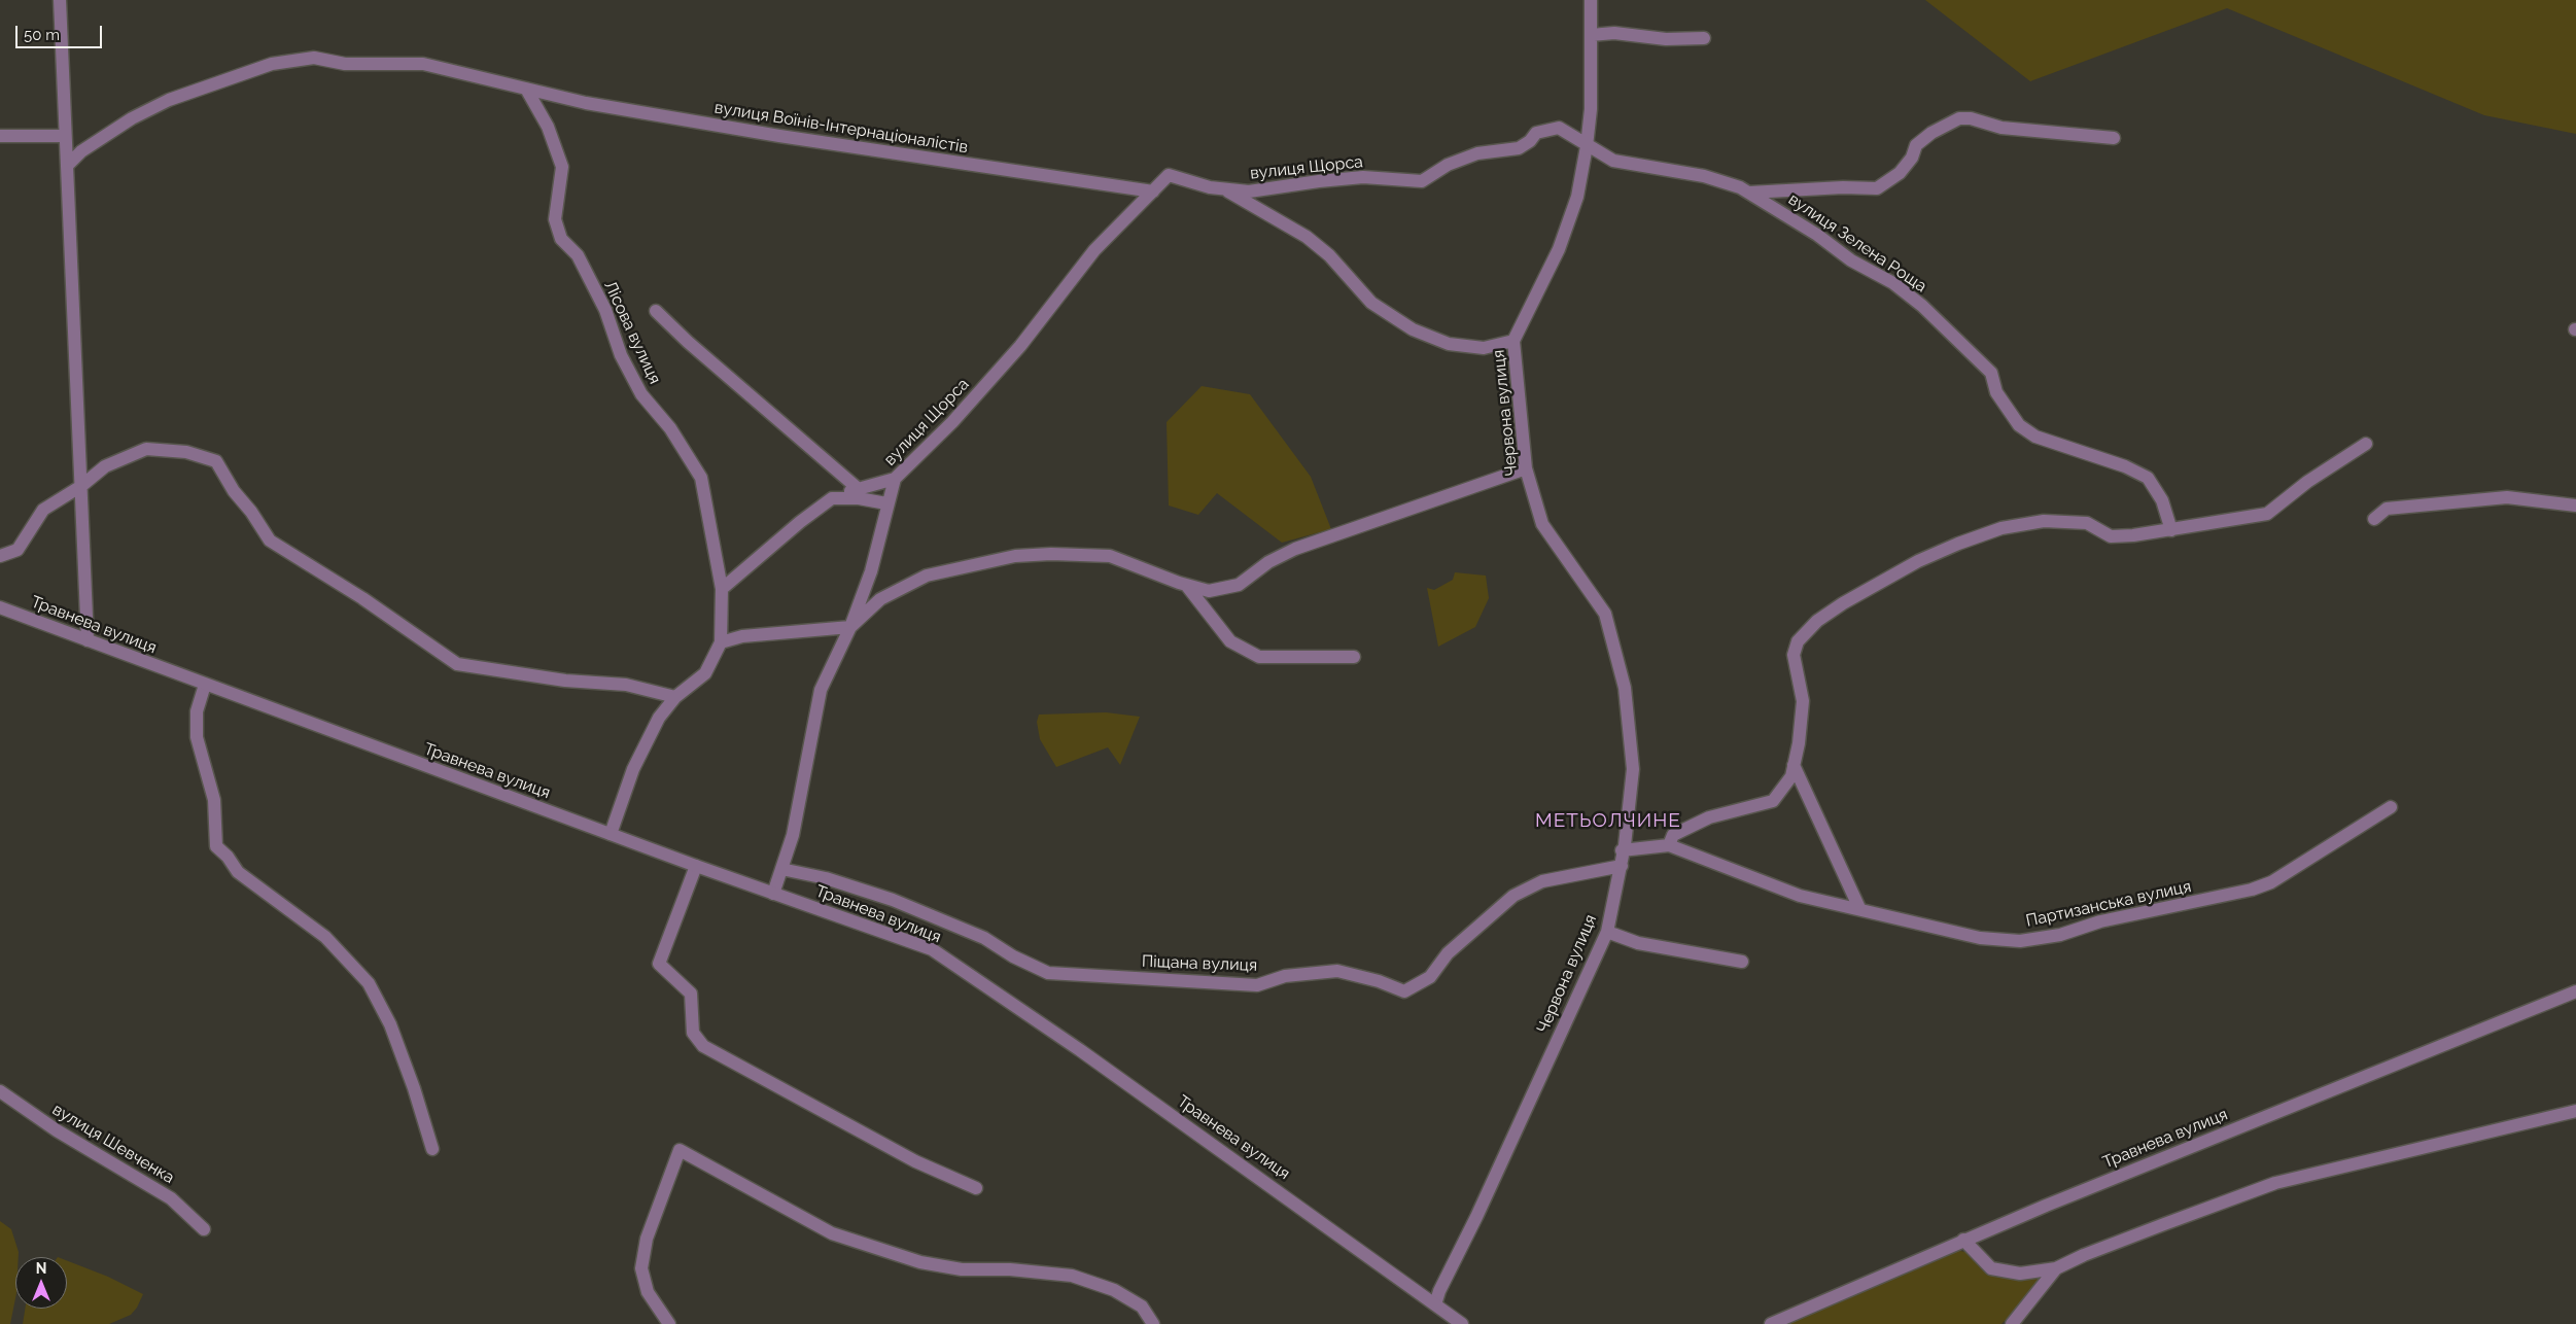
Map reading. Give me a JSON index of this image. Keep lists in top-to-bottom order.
{
  "streets": {
    "street": [
      "вулиця Воїнів-Інтернаціоналістів",
      "вулиця Щорса",
      "вулиця Зелена Роща",
      "Лісова вулиця",
      "Червона вулиця",
      "Травнева вулиця",
      "Партизанська вулиця",
      "Піщана вулиця",
      "вулиця Шевченка"
    ]
  },
  "crossings": [
    ["вулиця Воїнів-Інтернаціоналістів", "вулиця Щорса"],
    ["вулиця Воїнів-Інтернаціоналістів", "Лісова вулиця"],
    ["вулиця Щорса", "вулиця Зелена Роща"],
    ["вулиця Щорса", "Червона вулиця"],
    ["вулиця Щорса", "Травнева вулиця"],
    ["вулиця Щорса", "Піщана вулиця"],
    ["вулиця Зелена Роща", "Червона вулиця"],
    ["Червона вулиця", "Травнева вулиця"],
    ["Червона вулиця", "Піщана вулиця"]
  ],
  "districts": ["МЕТЬОЛЧИНЕ"],
  "scale_bar": "50 m",
  "north": "top"
}
